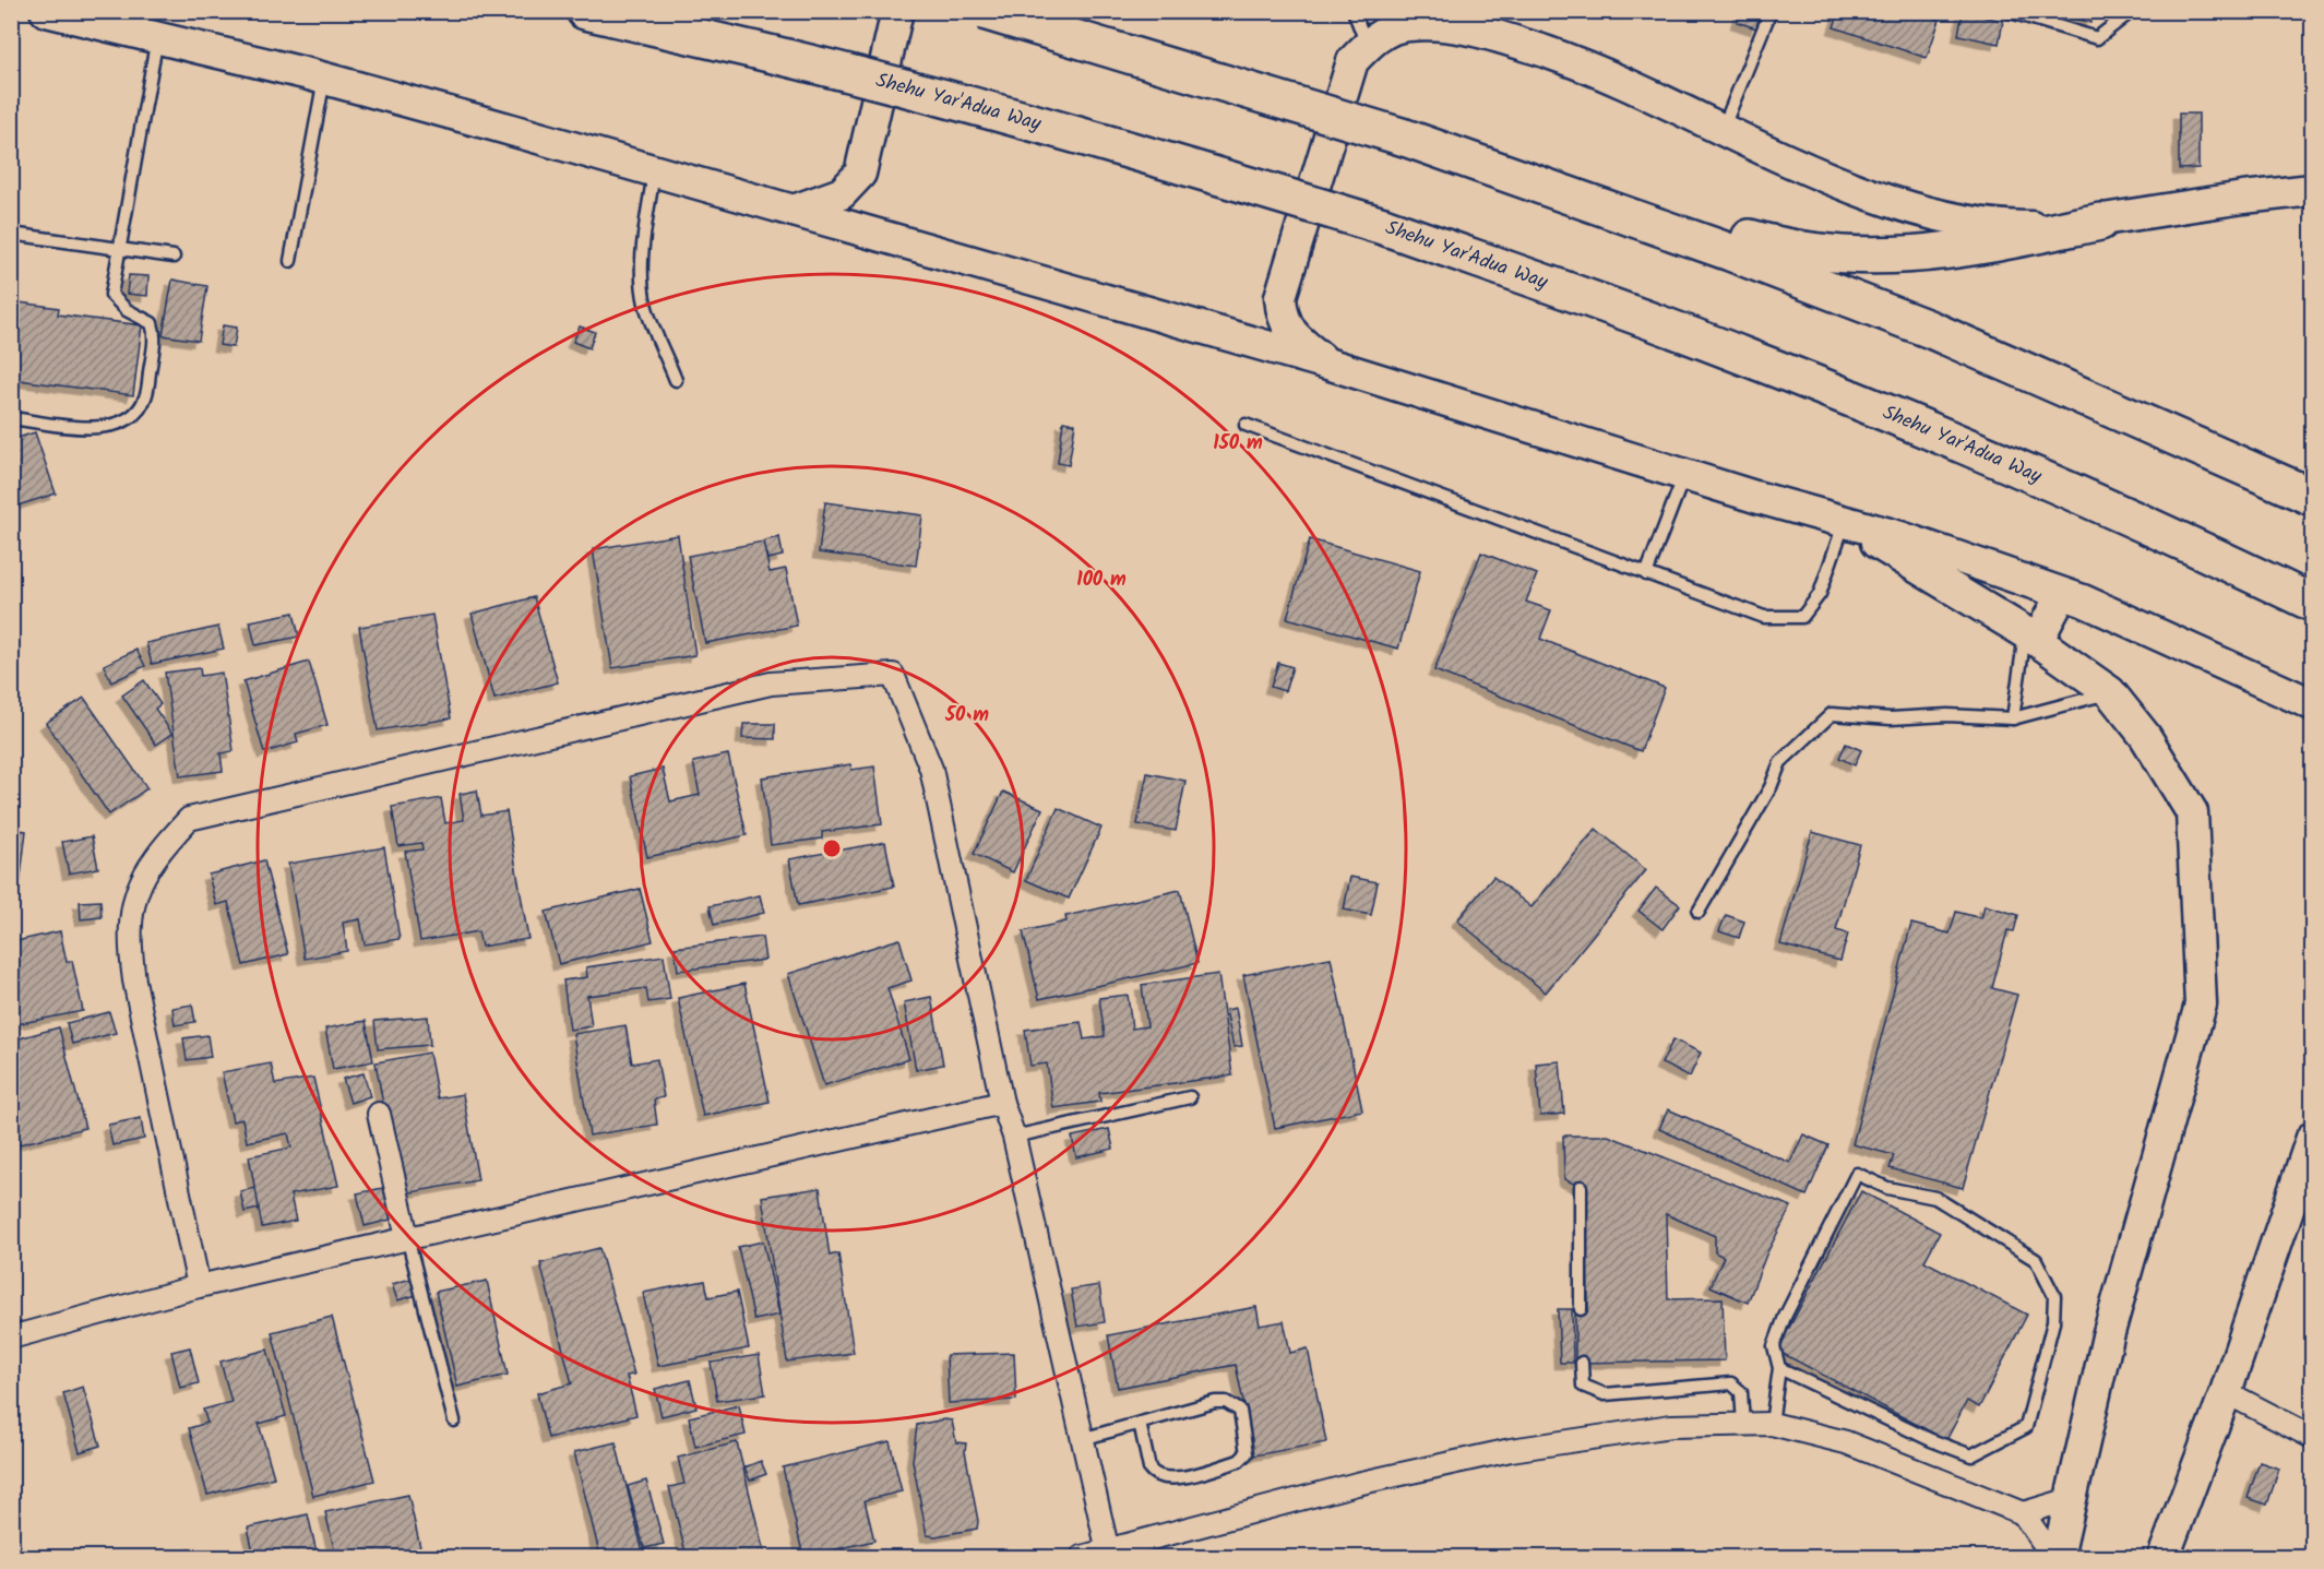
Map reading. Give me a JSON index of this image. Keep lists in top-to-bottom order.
{
  "streets": {
    "highway": ["Shehu Yar'Adua Way"]
  },
  "rings": ["150 m", "100 m", "50 m"]
}
